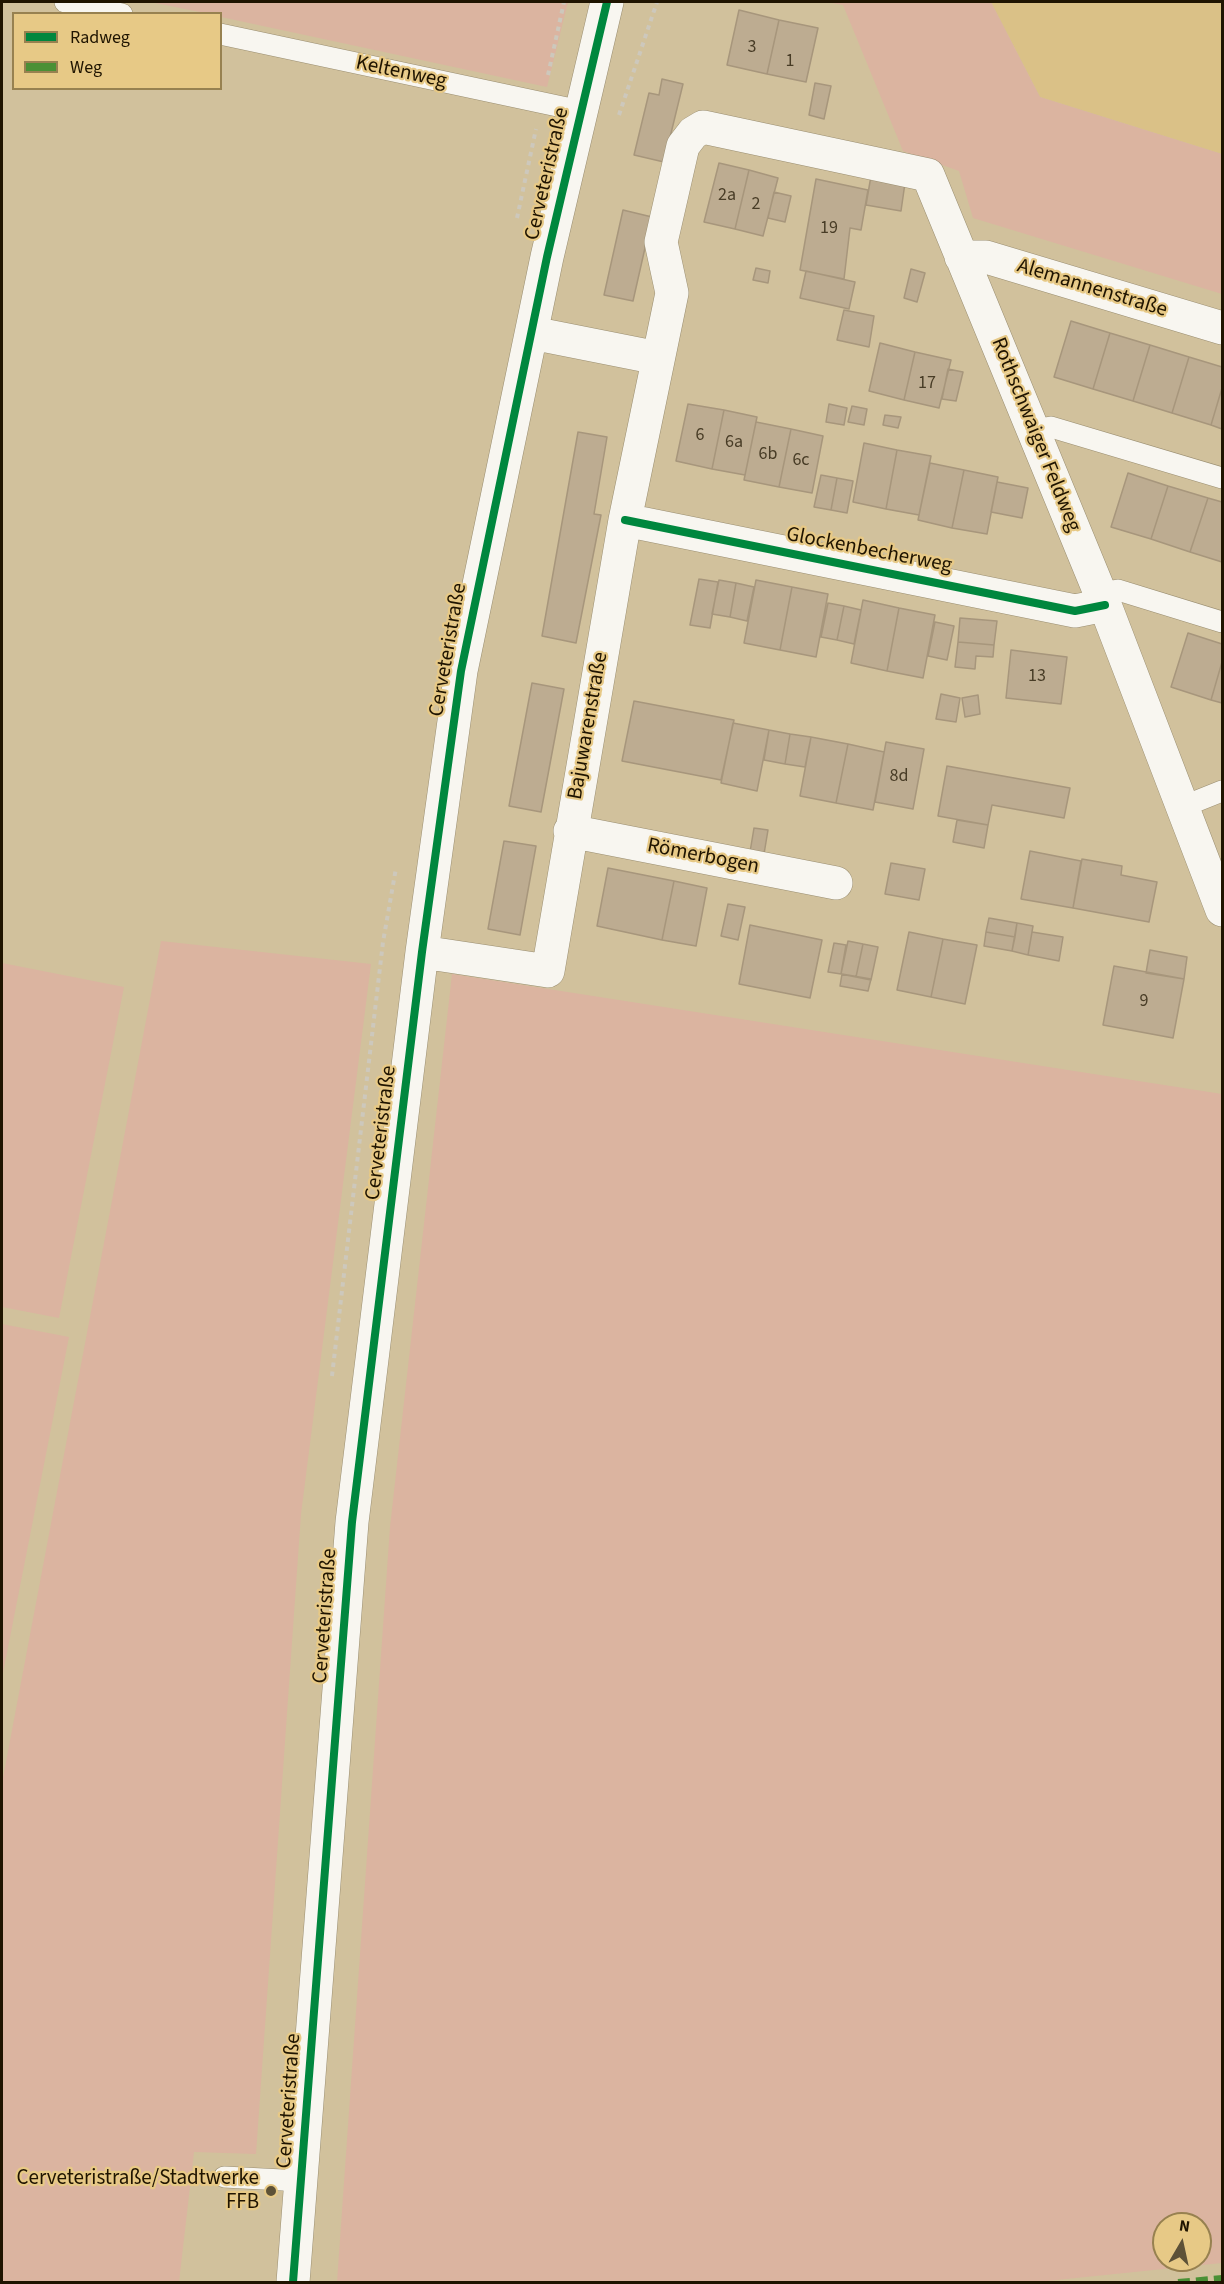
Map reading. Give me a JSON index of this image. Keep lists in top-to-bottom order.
{
  "streets": {
    "street": [
      "Cerveteristraße",
      "Alemannenstraße",
      "Rothschwaiger Feldweg",
      "Glockenbecherweg",
      "Bajuwarenstraße",
      "Römerbogen"
    ],
    "lane": ["Keltenweg"]
  },
  "crossings": [
    ["Keltenweg", "Cerveteristraße"],
    ["Cerveteristraße", "Bajuwarenstraße"],
    ["Alemannenstraße", "Rothschwaiger Feldweg"],
    ["Rothschwaiger Feldweg", "Glockenbecherweg"],
    ["Rothschwaiger Feldweg", "Bajuwarenstraße"],
    ["Glockenbecherweg", "Bajuwarenstraße"],
    ["Bajuwarenstraße", "Römerbogen"]
  ],
  "places": ["Cerveteristraße/Stadtwerke FFB"],
  "house_numbers": [
    "3",
    "1",
    "2a",
    "2",
    "19",
    "17",
    "6",
    "6a",
    "6b",
    "6c",
    "13",
    "8d",
    "9"
  ],
  "legend": ["Radweg", "Weg"],
  "north": "top"
}
